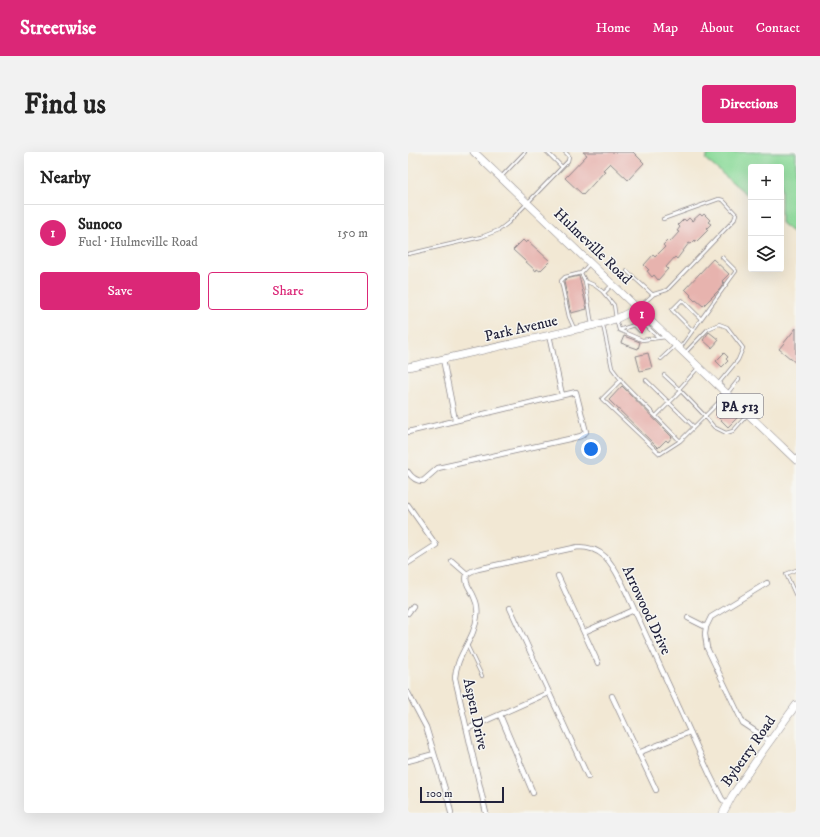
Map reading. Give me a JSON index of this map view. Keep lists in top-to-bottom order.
{
  "streets": {
    "main road": [
      "Hulmeville Road",
      "Park Avenue",
      "PA 513",
      "Byberry Road"
    ],
    "street": ["Arrowood Drive", "Aspen Drive"]
  },
  "crossings": [
    ["Hulmeville Road", "Park Avenue"],
    ["Arrowood Drive", "Aspen Drive"],
    ["Arrowood Drive", "Byberry Road"]
  ],
  "scale_bar": "100 m",
  "page": {
    "header": "Streetwise",
    "nav": [
      "Home",
      "Map",
      "About",
      "Contact"
    ],
    "buttons": [
      "Directions",
      ["Save", "Share"]
    ],
    "title": "Find us",
    "heading": "Nearby",
    "map_buttons": ["+", "−"],
    "list": [
      {
        "mark": "1",
        "name": "Sunoco",
        "note": "Fuel · Hulmeville Road",
        "value": "150 m"
      }
    ],
    "pins": "1",
    "scale": "100 m"
  }
}
